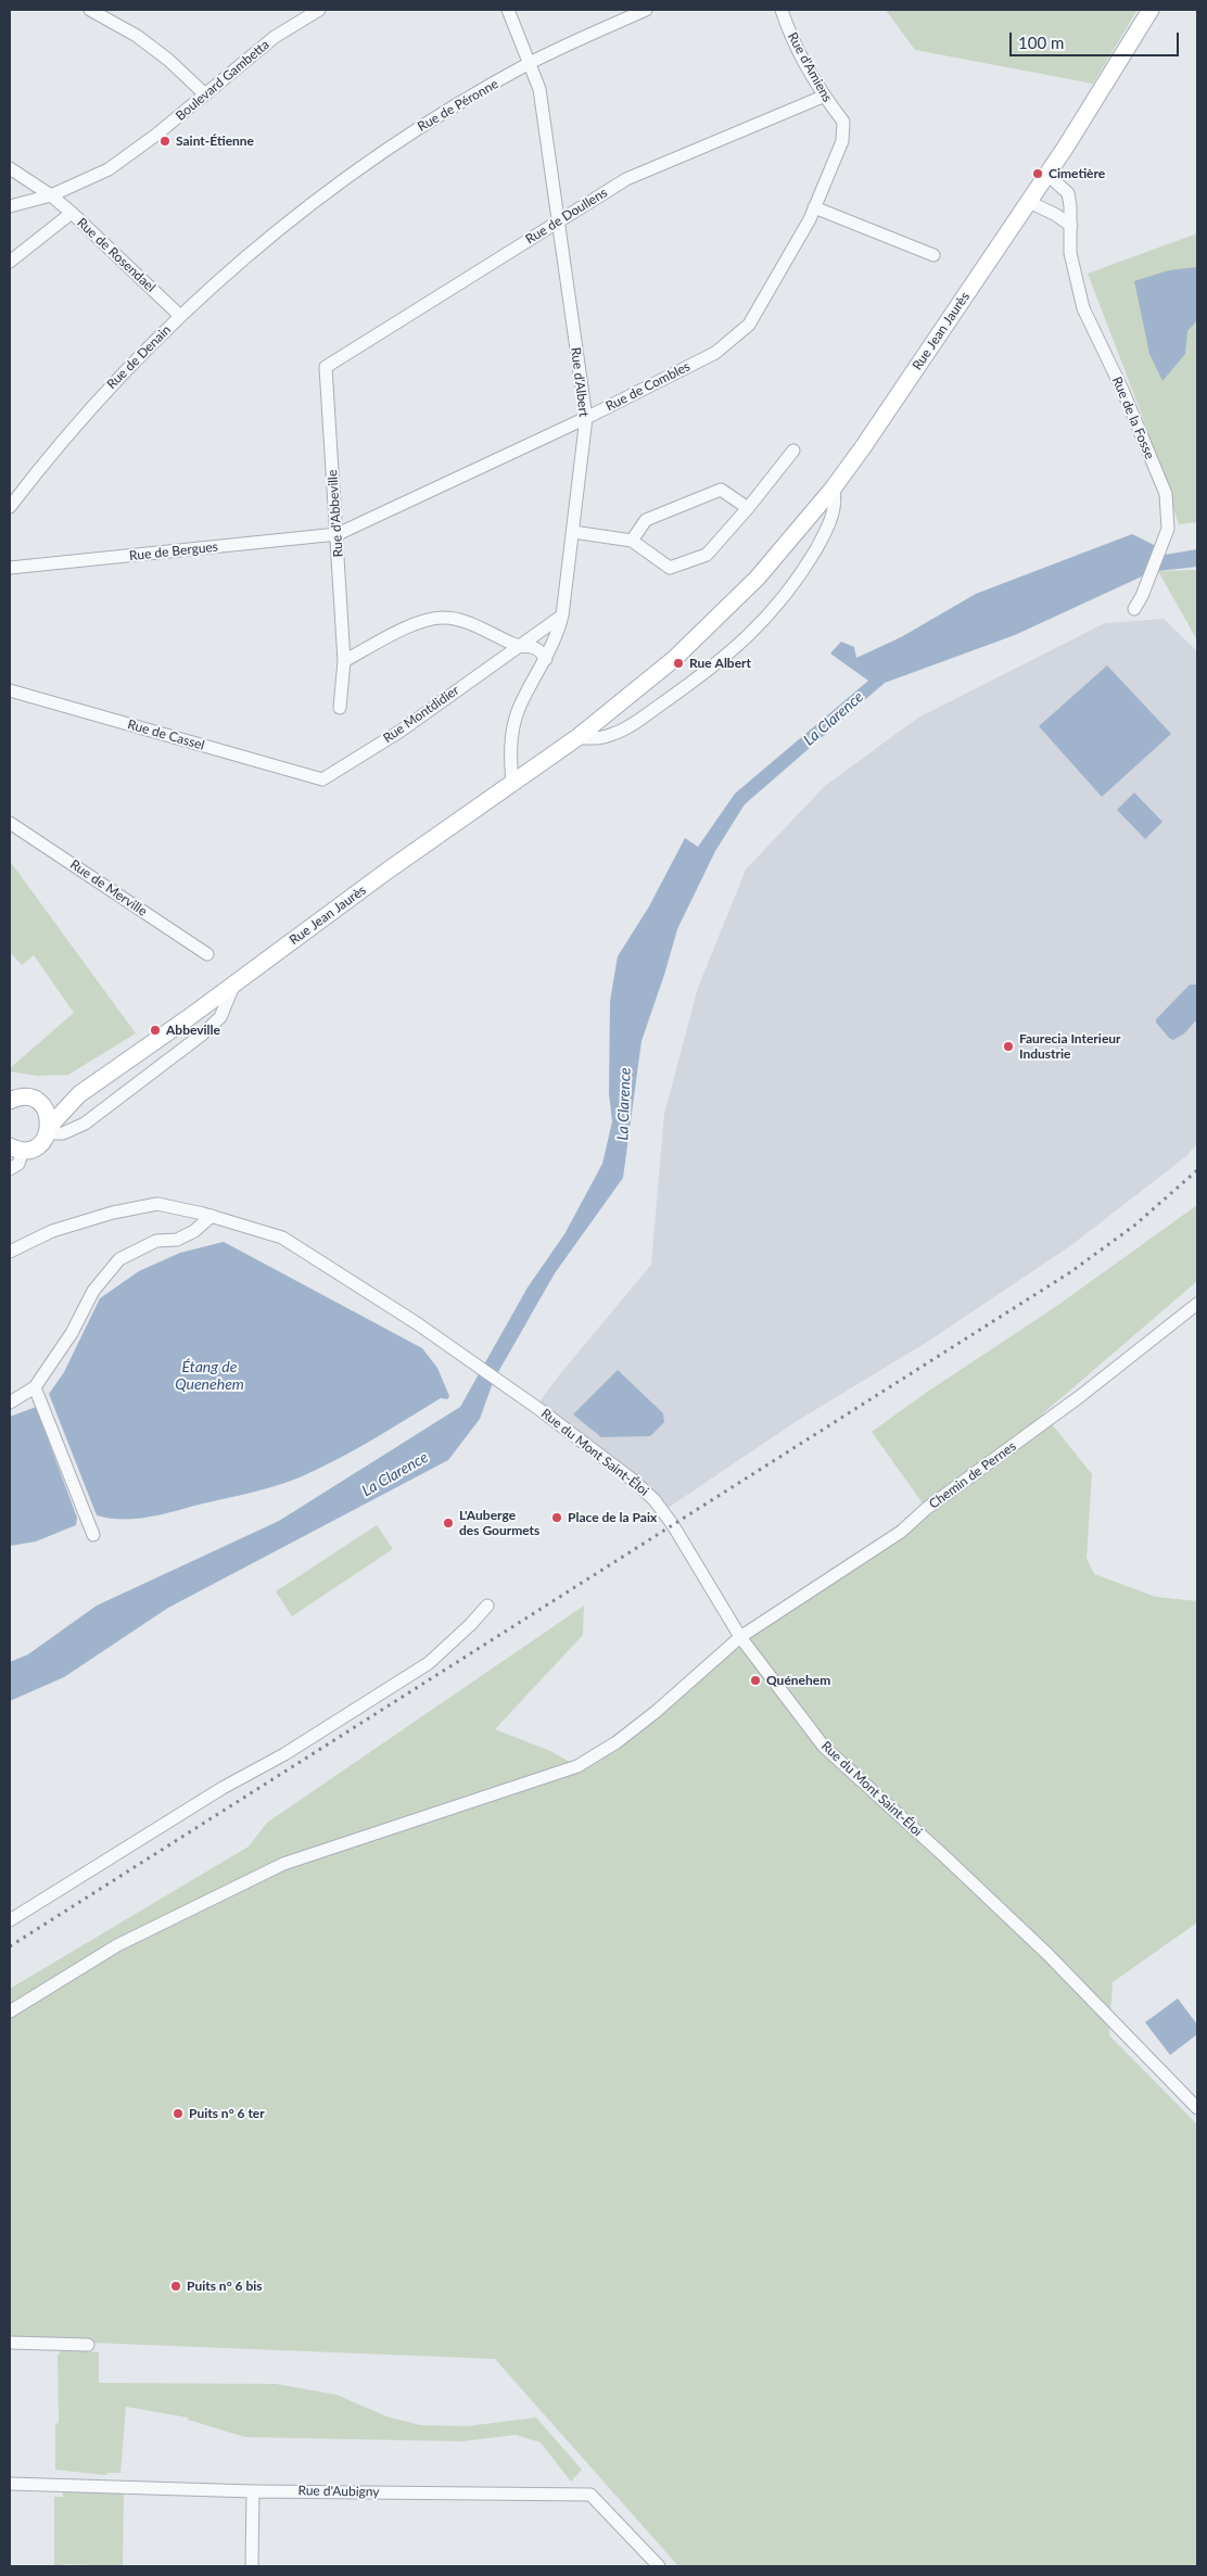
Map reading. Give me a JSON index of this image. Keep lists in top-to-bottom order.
{
  "streets": {
    "main road": ["Rue Jean Jaurès"],
    "street": [
      "Rue d'Amiens",
      "Boulevard Gambetta",
      "Rue de Péronne",
      "Rue de Doullens",
      "Rue de Rosendael",
      "Rue de Denain",
      "Rue d'Albert",
      "Rue de Combles",
      "Rue de la Fosse",
      "Rue d'Abbeville",
      "Rue de Bergues",
      "Rue Montdidier",
      "Rue de Cassel",
      "Rue de Merville",
      "Rue du Mont Saint-Éloi",
      "Chemin de Pernes",
      "Rue d'Aubigny"
    ]
  },
  "crossings": [
    ["Rue d'Amiens", "Rue de Doullens"],
    ["Rue d'Amiens", "Rue de Combles"],
    ["Boulevard Gambetta", "Rue de Rosendael"],
    ["Rue de Péronne", "Rue de Denain"],
    ["Rue de Péronne", "Rue d'Albert"],
    ["Rue de Doullens", "Rue d'Albert"],
    ["Rue de Doullens", "Rue d'Abbeville"],
    ["Rue de Rosendael", "Rue de Denain"],
    ["Rue Jean Jaurès", "Rue d'Albert"],
    ["Rue Jean Jaurès", "Rue de la Fosse"],
    ["Rue d'Albert", "Rue de Combles"],
    ["Rue d'Albert", "Rue Montdidier"],
    ["Rue de Combles", "Rue d'Abbeville"],
    ["Rue de Combles", "Rue de Bergues"],
    ["Rue d'Abbeville", "Rue de Bergues"],
    ["Rue Montdidier", "Rue de Cassel"],
    ["Rue du Mont Saint-Éloi", "Chemin de Pernes"]
  ],
  "water": ["La Clarence", "Étang de Quenehem"],
  "places": [
    "Saint-Étienne",
    "Cimetière",
    "Rue Albert",
    "Abbeville",
    "Faurecia Interieur Industrie",
    "Place de la Paix",
    "L'Auberge des Gourmets",
    "Quénehem",
    "Puits n° 6 ter",
    "Puits n° 6 bis"
  ],
  "scale_bar": "100 m"
}
